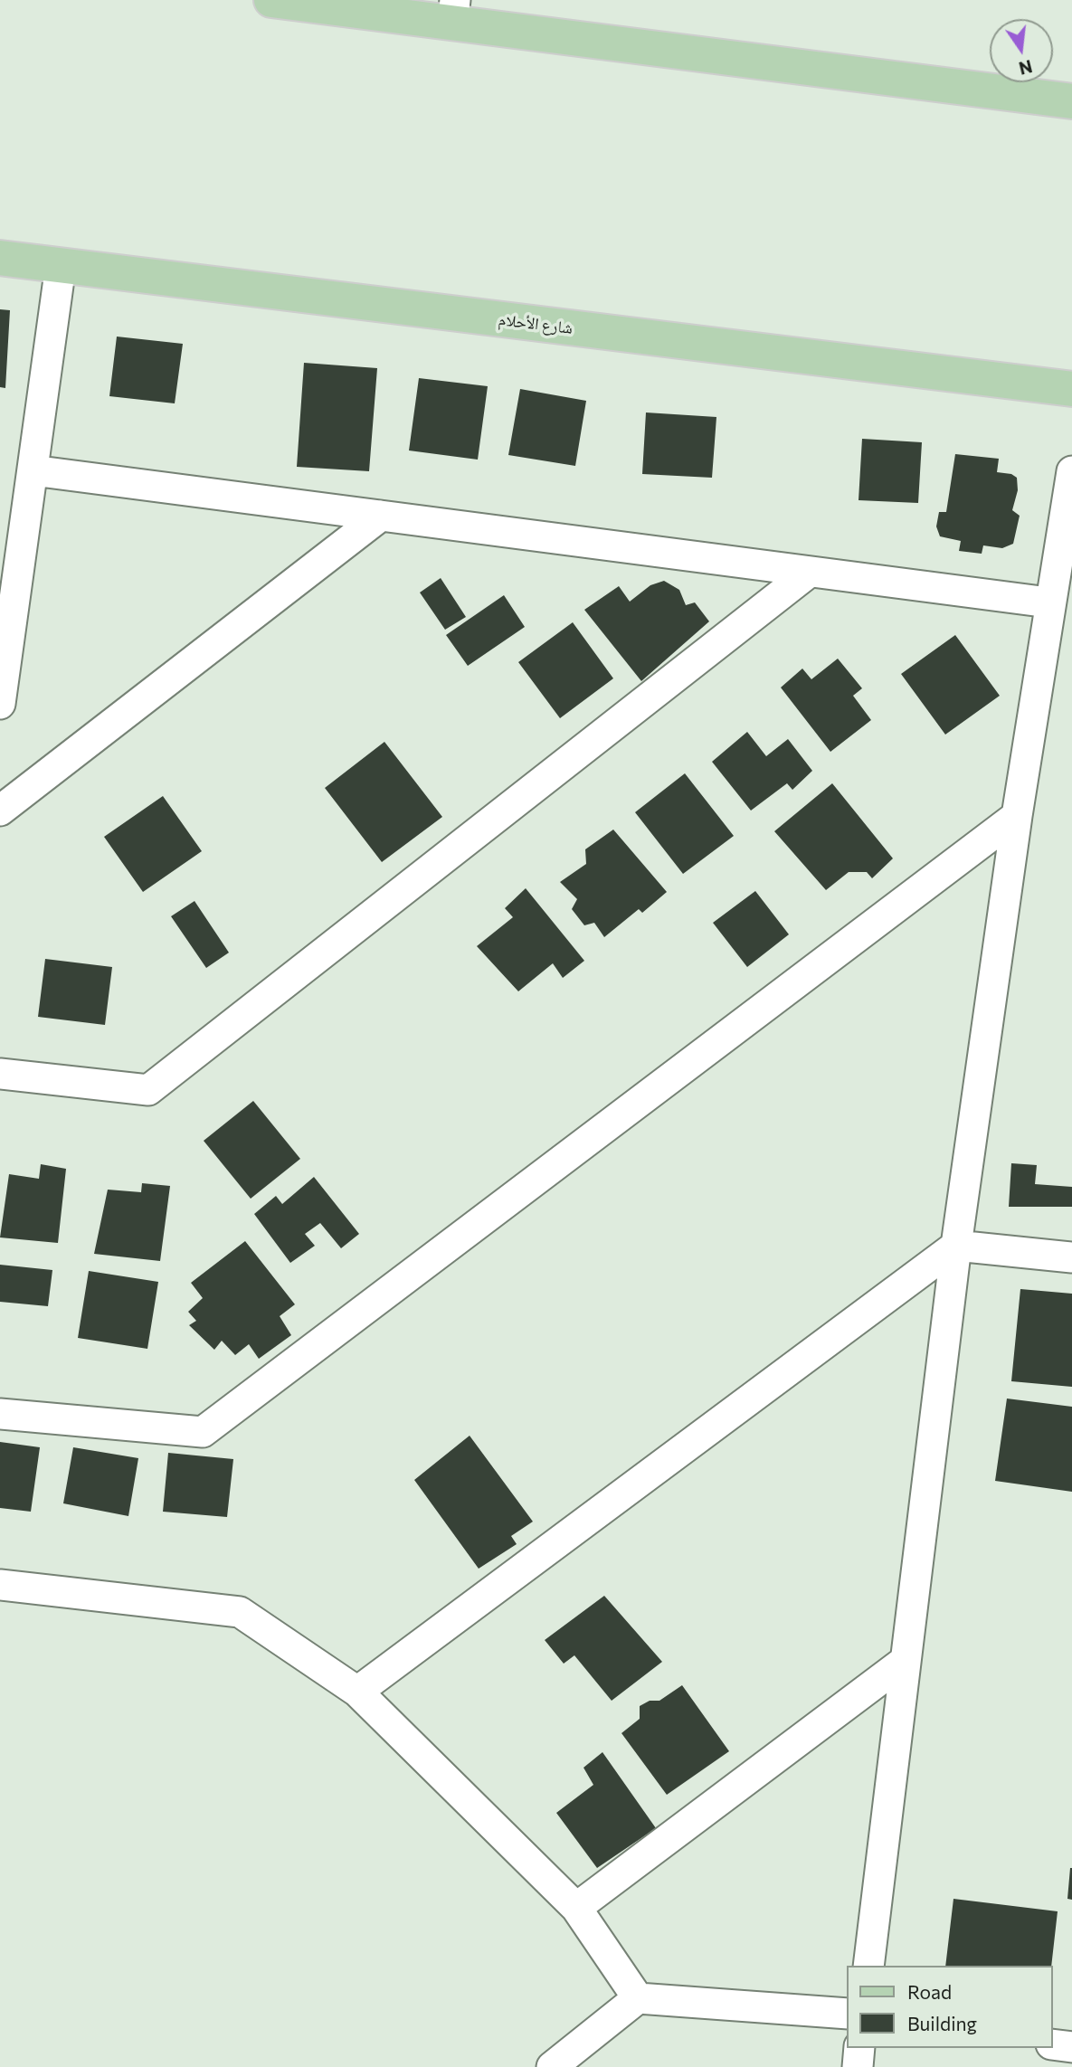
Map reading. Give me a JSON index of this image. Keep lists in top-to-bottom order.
{
  "streets": {
    "main road": ["شارع الأحلام"]
  },
  "legend": ["Road", "Building"],
  "north": "bottom"
}
